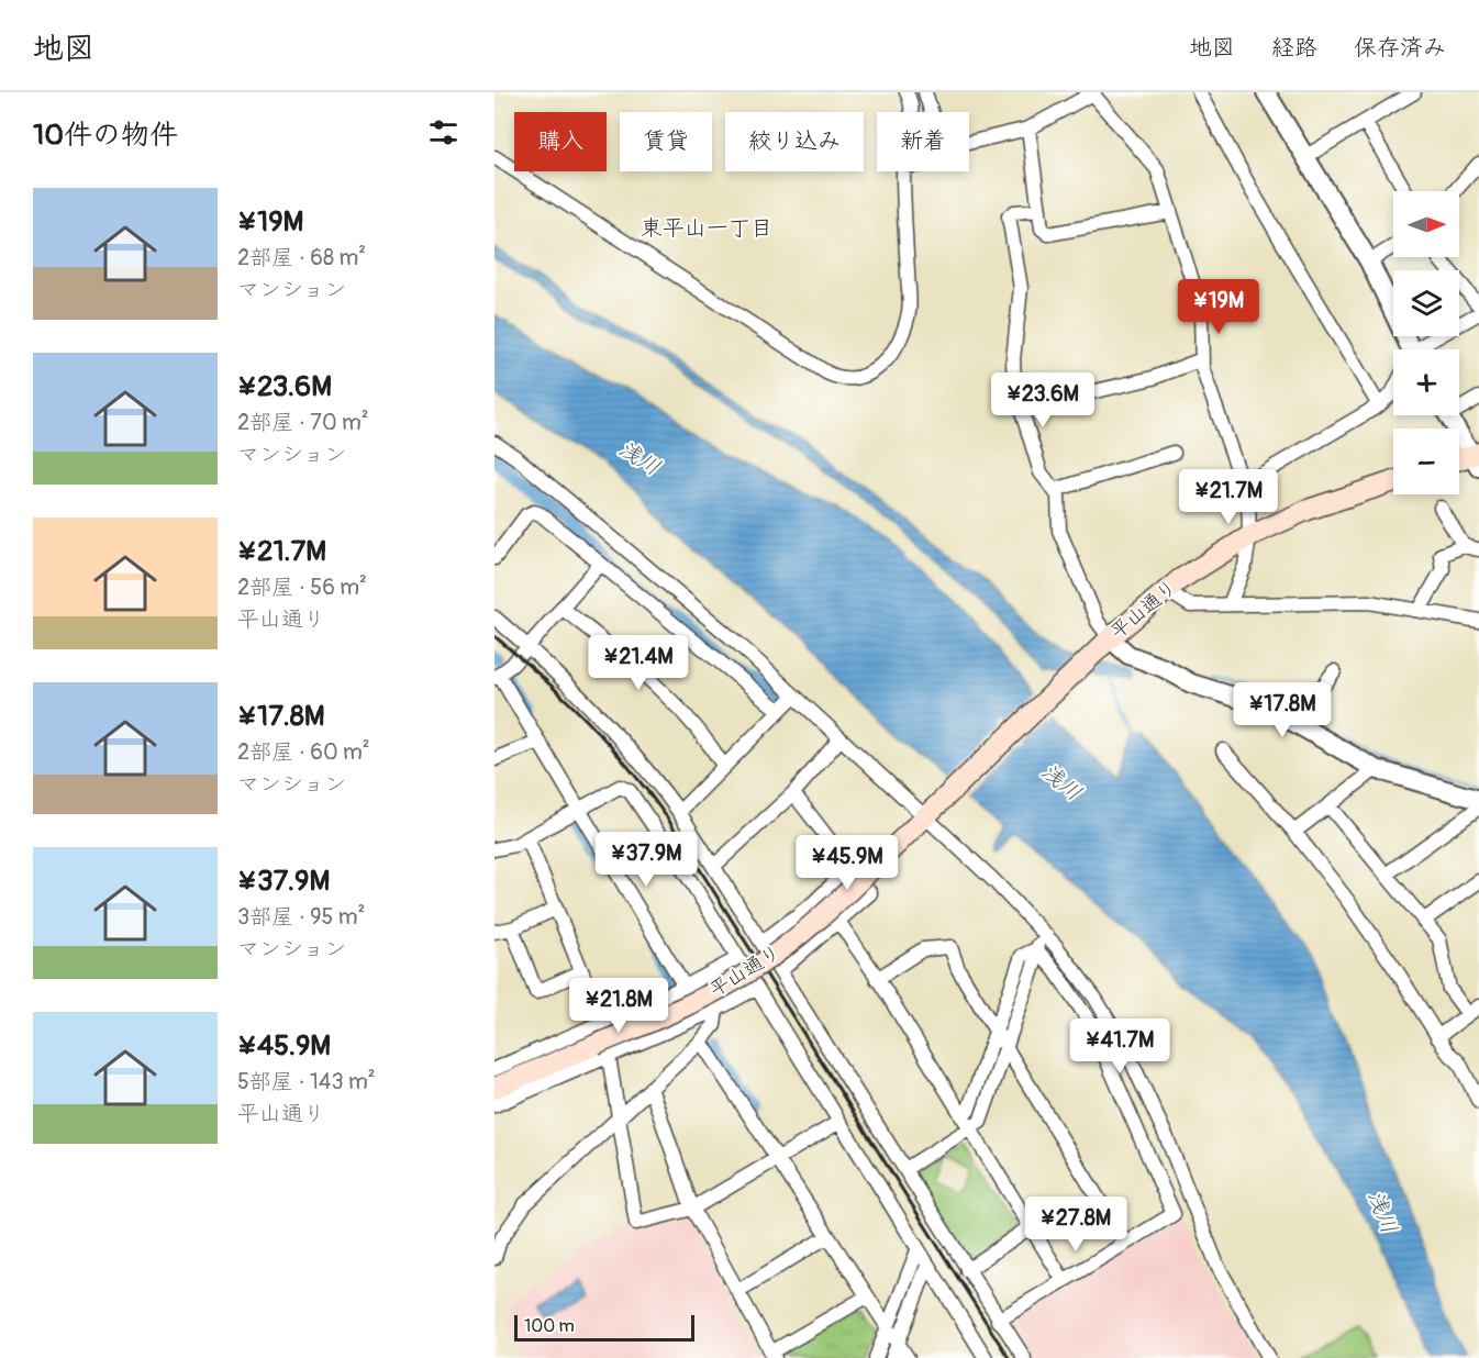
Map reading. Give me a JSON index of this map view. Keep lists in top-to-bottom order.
{
  "streets": {
    "main road": ["平山通り"]
  },
  "districts": ["東平山一丁目"],
  "water": ["浅川"],
  "scale_bar": "100 m",
  "north": "right",
  "page": {
    "header": "地図",
    "nav": ["地図", "経路", "保存済み"],
    "heading": "10件の物件",
    "chip": [
      "購入",
      "賃貸",
      "絞り込み",
      "新着"
    ],
    "list": [
      {
        "name": "¥19M",
        "note": "2部屋 · 68 m² · マンション"
      },
      {
        "name": "¥23.6M",
        "note": "2部屋 · 70 m² · マンション"
      },
      {
        "name": "¥21.7M",
        "note": "2部屋 · 56 m² · 平山通り"
      },
      {
        "name": "¥17.8M",
        "note": "2部屋 · 60 m² · マンション"
      },
      {
        "name": "¥37.9M",
        "note": "3部屋 · 95 m² · マンション"
      },
      {
        "name": "¥45.9M",
        "note": "5部屋 · 143 m² · 平山通り"
      }
    ],
    "map_buttons": ["+", "−"],
    "price": [
      "¥19M",
      "¥23.6M",
      "¥21.7M",
      "¥21.4M",
      "¥17.8M",
      "¥37.9M",
      "¥45.9M",
      "¥21.8M",
      "¥41.7M",
      "¥27.8M"
    ],
    "scale": "100 m"
  }
}
